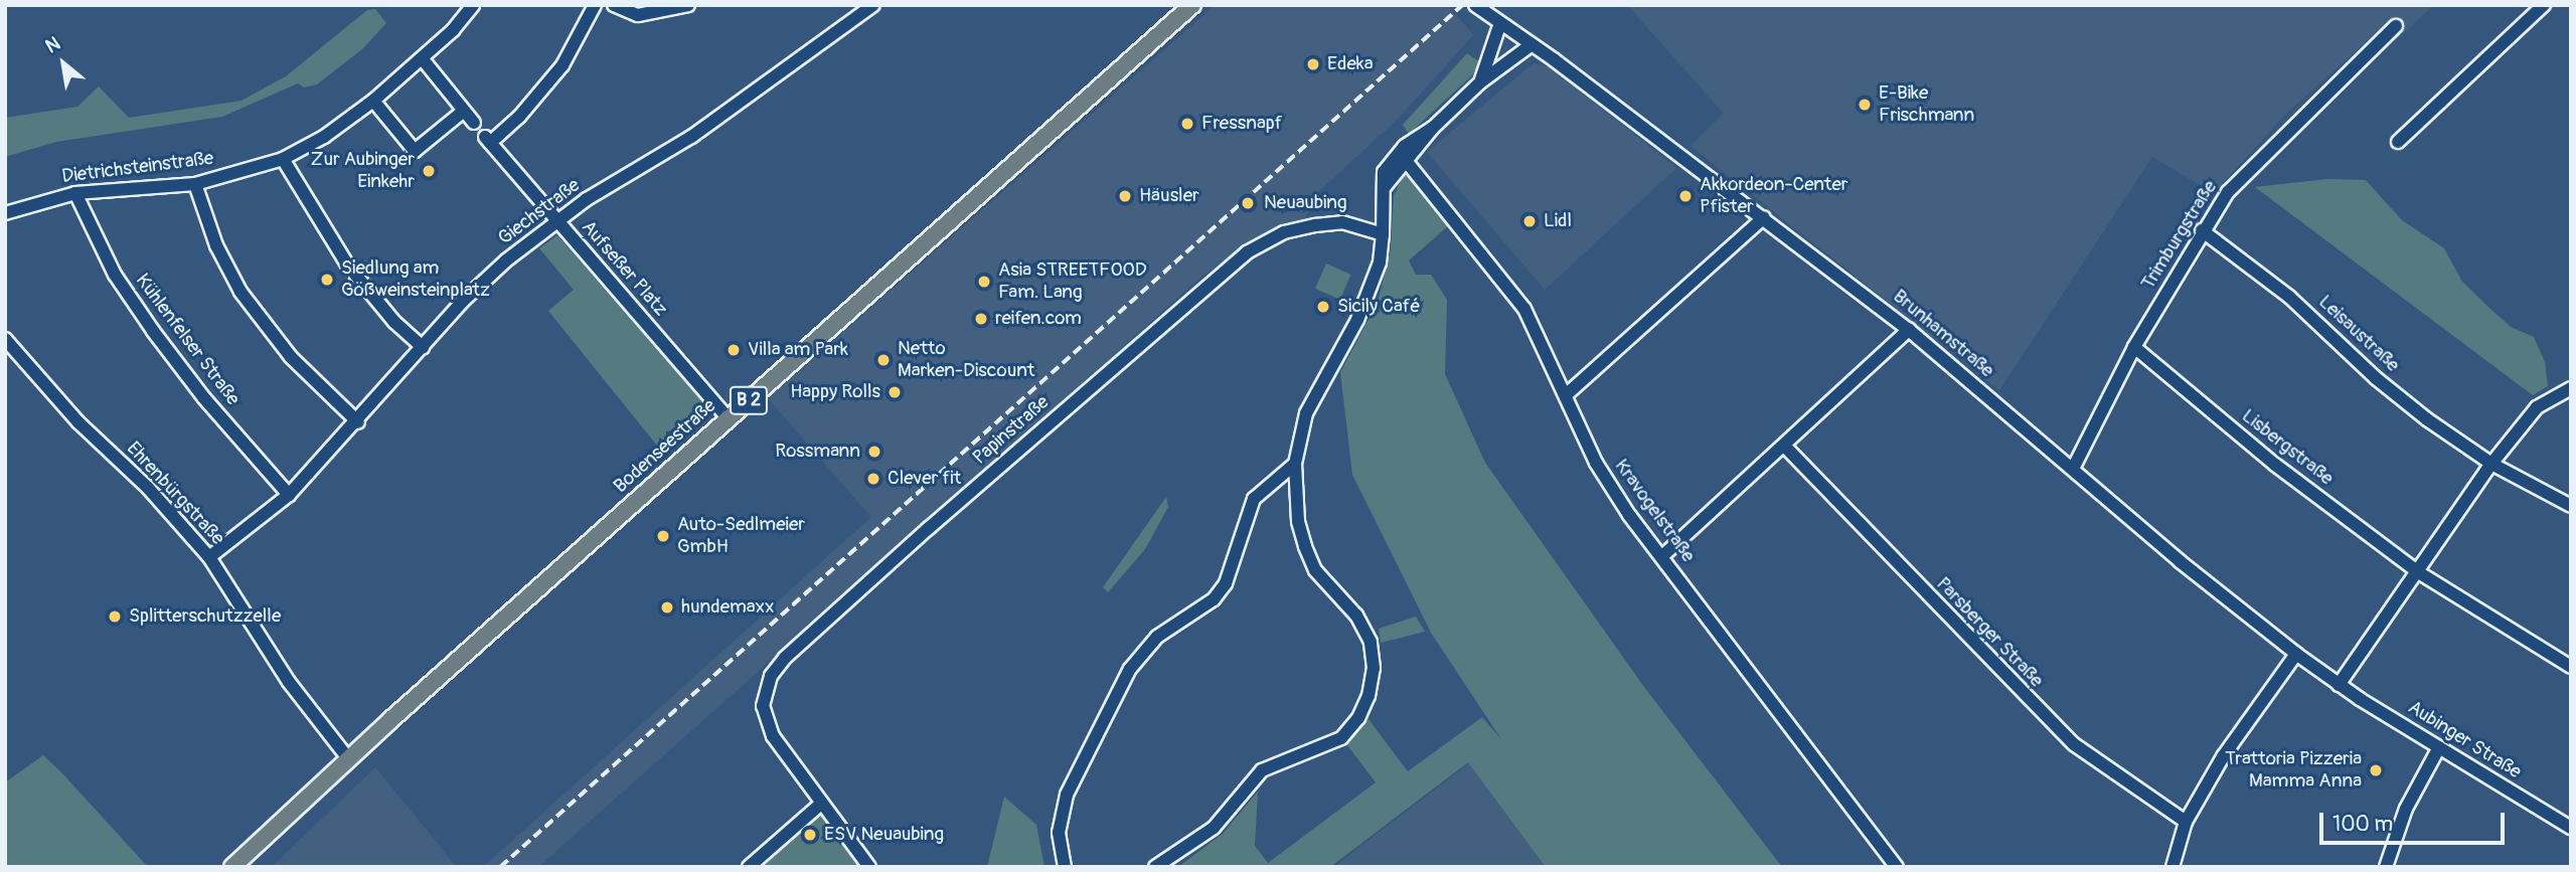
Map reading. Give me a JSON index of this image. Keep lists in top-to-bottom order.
{
  "streets": {
    "main road": ["B 2", "Bodenseestraße"],
    "street": [
      "Dietrichsteinstraße",
      "Giechstraße",
      "Trimburgstraße",
      "Aufseßer Platz",
      "Brunhamstraße",
      "Leisaustraße",
      "Kühlenfelser Straße",
      "Papinstraße",
      "Lisbergstraße",
      "Ehrenbürgstraße",
      "Kravogelstraße",
      "Parsberger Straße",
      "Aubinger Straße"
    ]
  },
  "crossings": [
    ["Dietrichsteinstraße", "Kühlenfelser Straße"],
    ["Giechstraße", "Aufseßer Platz"],
    ["Giechstraße", "Kühlenfelser Straße"],
    ["Giechstraße", "Ehrenbürgstraße"],
    ["Trimburgstraße", "Brunhamstraße"],
    ["Trimburgstraße", "Leisaustraße"],
    ["Trimburgstraße", "Lisbergstraße"],
    ["Aufseßer Platz", "Bodenseestraße"],
    ["Brunhamstraße", "Aubinger Straße"],
    ["Bodenseestraße", "Ehrenbürgstraße"]
  ],
  "places": [
    "Edeka",
    "E-Bike Frischmann",
    "Fressnapf",
    "Zur Aubinger Einkehr",
    "Häusler",
    "Akkordeon-Center Pfister",
    "Neuaubing",
    "Lidl",
    "Siedlung am Gößweinsteinplatz",
    "Asia STREETFOOD Fam. Lang",
    "Sicily Café",
    "reifen.com",
    "Villa am Park",
    "Netto Marken-Discount",
    "Happy Rolls",
    "Rossmann",
    "Clever fit",
    "Auto-Sedlmeier GmbH",
    "hundemaxx",
    "Splitterschutzzelle",
    "Trattoria Pizzeria Mamma Anna",
    "ESV Neuaubing"
  ],
  "scale_bar": "100 m",
  "north": "top left"
}
